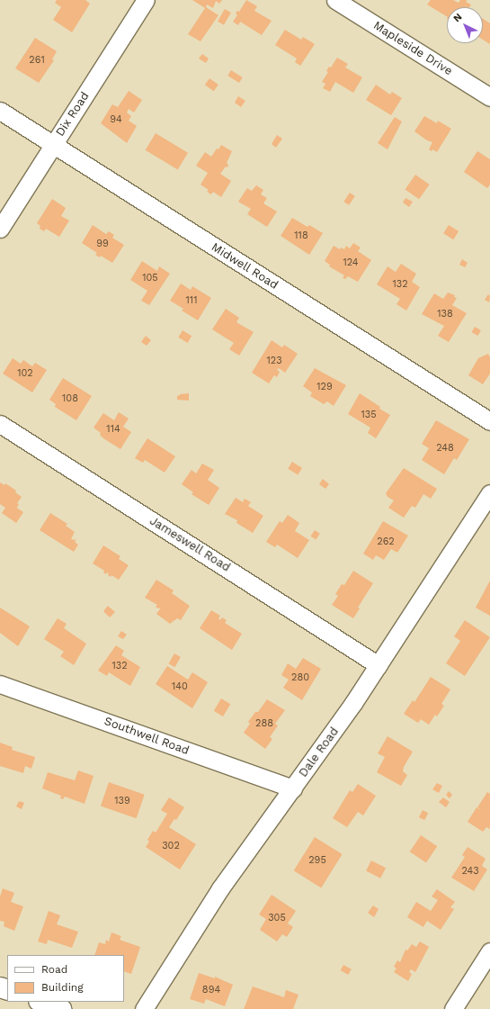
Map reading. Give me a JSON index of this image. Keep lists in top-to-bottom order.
{
  "streets": {
    "street": [
      "Mapleside Drive",
      "Dix Road",
      "Midwell Road",
      "Jameswell Road",
      "Southwell Road",
      "Dale Road"
    ]
  },
  "crossings": [
    ["Dix Road", "Midwell Road"],
    ["Jameswell Road", "Dale Road"],
    ["Southwell Road", "Dale Road"]
  ],
  "house_numbers": [
    "261",
    "94",
    "118",
    "99",
    "124",
    "105",
    "132",
    "111",
    "138",
    "123",
    "102",
    "129",
    "108",
    "135",
    "114",
    "248",
    "262",
    "132",
    "280",
    "140",
    "288",
    "139",
    "302",
    "295",
    "243",
    "305",
    "894"
  ],
  "legend": ["Road", "Building"],
  "north": "top left"
}
